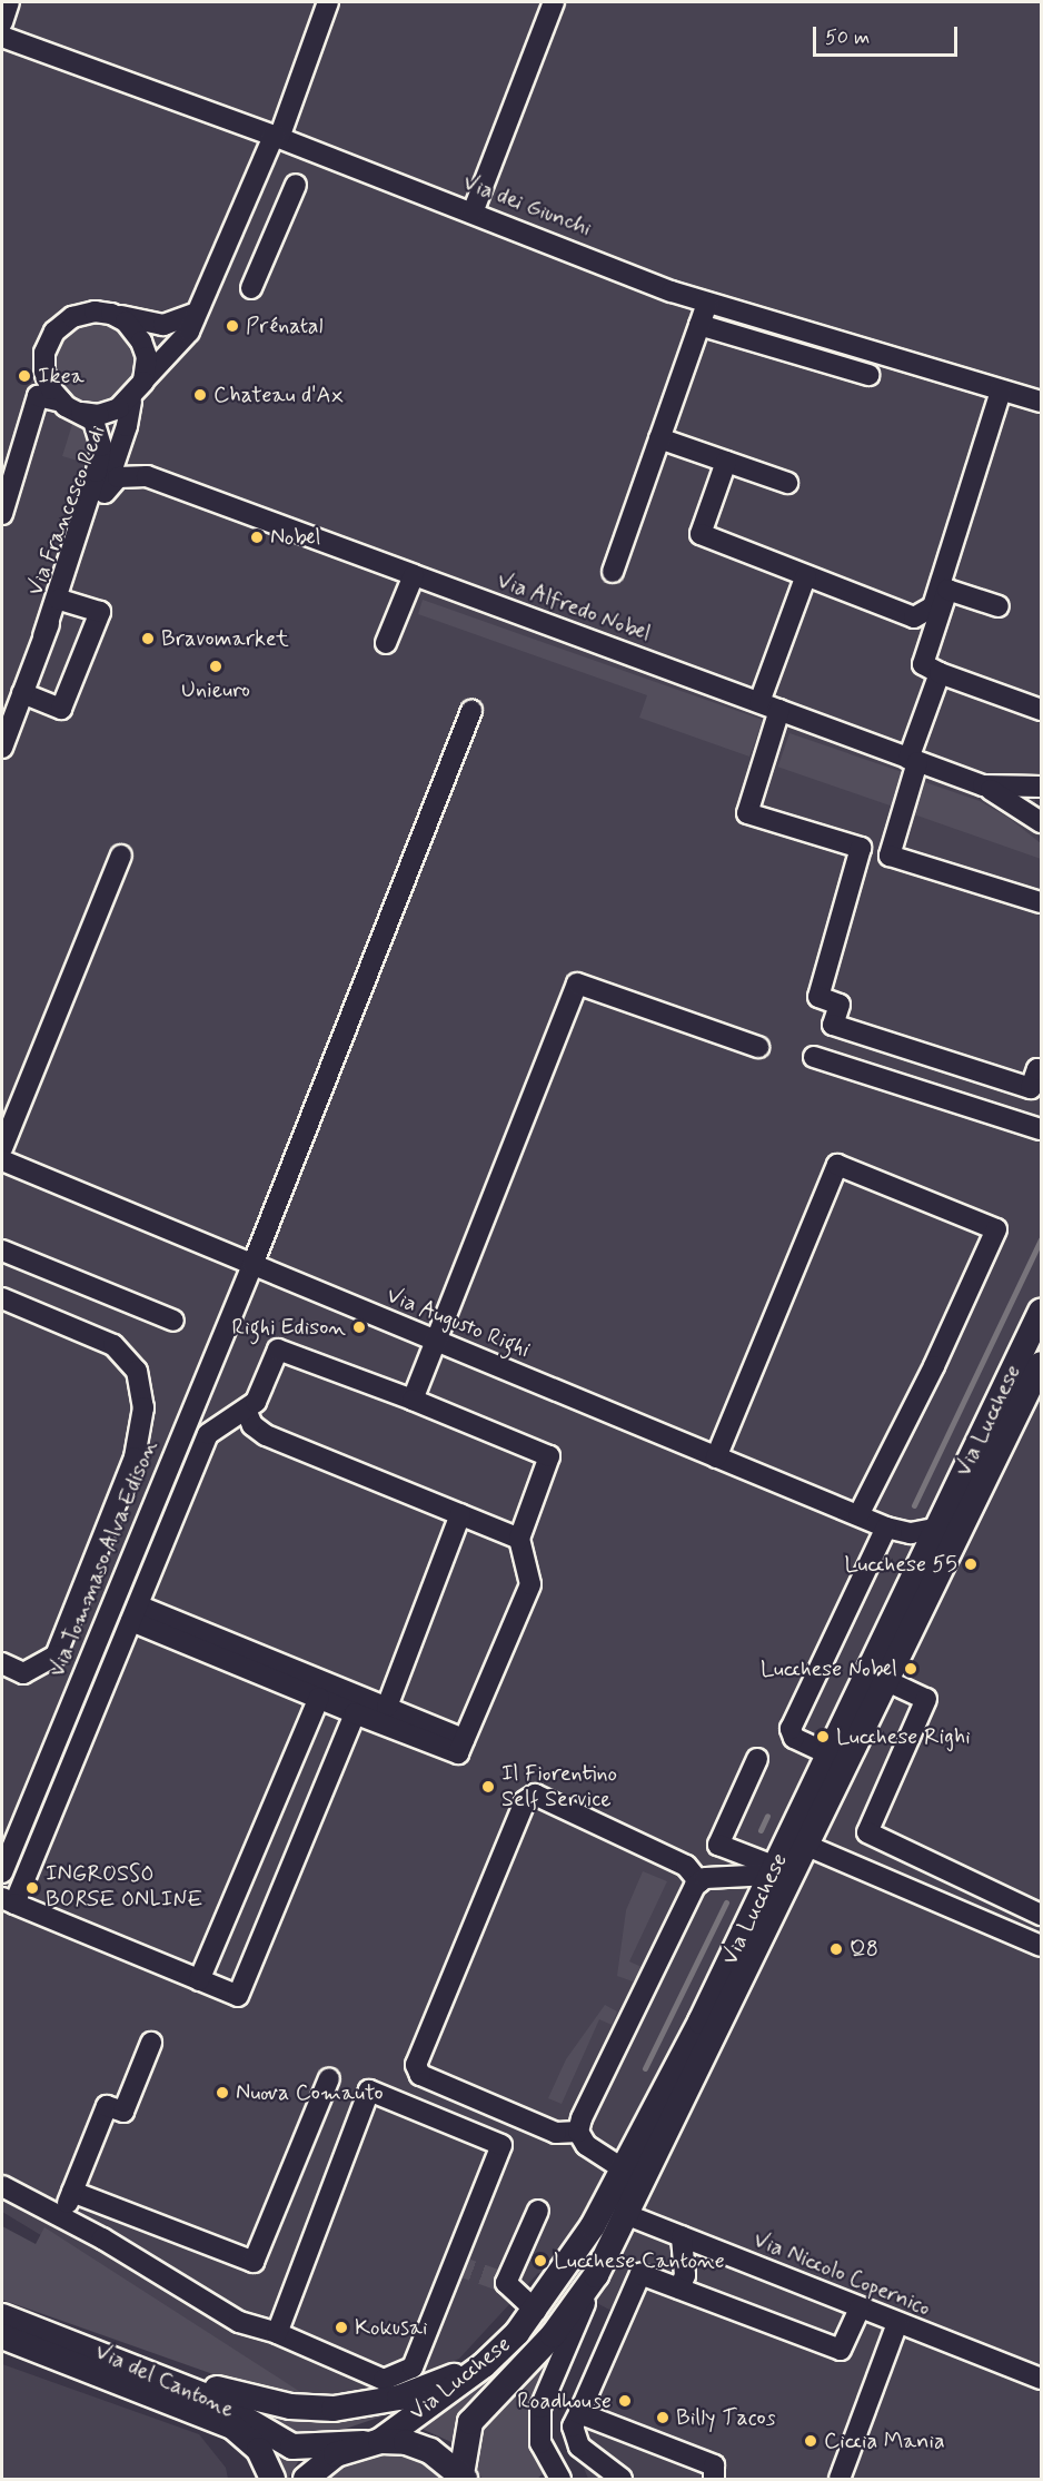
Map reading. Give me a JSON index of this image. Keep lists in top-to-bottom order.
{
  "streets": {
    "main road": ["Via Lucchese", "Via del Cantone"],
    "street": [
      "Via dei Giunchi",
      "Via Francesco Redi",
      "Via Alfredo Nobel",
      "Via Augusto Righi",
      "Via Tommaso Alva Edison",
      "Via Niccolo Copernico"
    ]
  },
  "crossings": [
    ["Via dei Giunchi", "Via Francesco Redi"],
    ["Via Francesco Redi", "Via Alfredo Nobel"],
    ["Via Augusto Righi", "Via Lucchese"],
    ["Via Augusto Righi", "Via Tommaso Alva Edison"],
    ["Via Lucchese", "Via Niccolo Copernico"],
    ["Via Lucchese", "Via del Cantone"]
  ],
  "places": [
    "Prénatal",
    "Ikea",
    "Chateau d'Ax",
    "Nobel",
    "Bravomarket",
    "Unieuro",
    "Righi Edison",
    "Lucchese 55",
    "Lucchese Nobel",
    "Lucchese Righi",
    "Il Fiorentino Self Service",
    "INGROSSO BORSE ONLINE",
    "Q8",
    "Nuova Comauto",
    "Lucchese Cantone",
    "Kokusai",
    "Roadhouse",
    "Billy Tacos",
    "Ciccia Mania"
  ],
  "scale_bar": "50 m"
}
